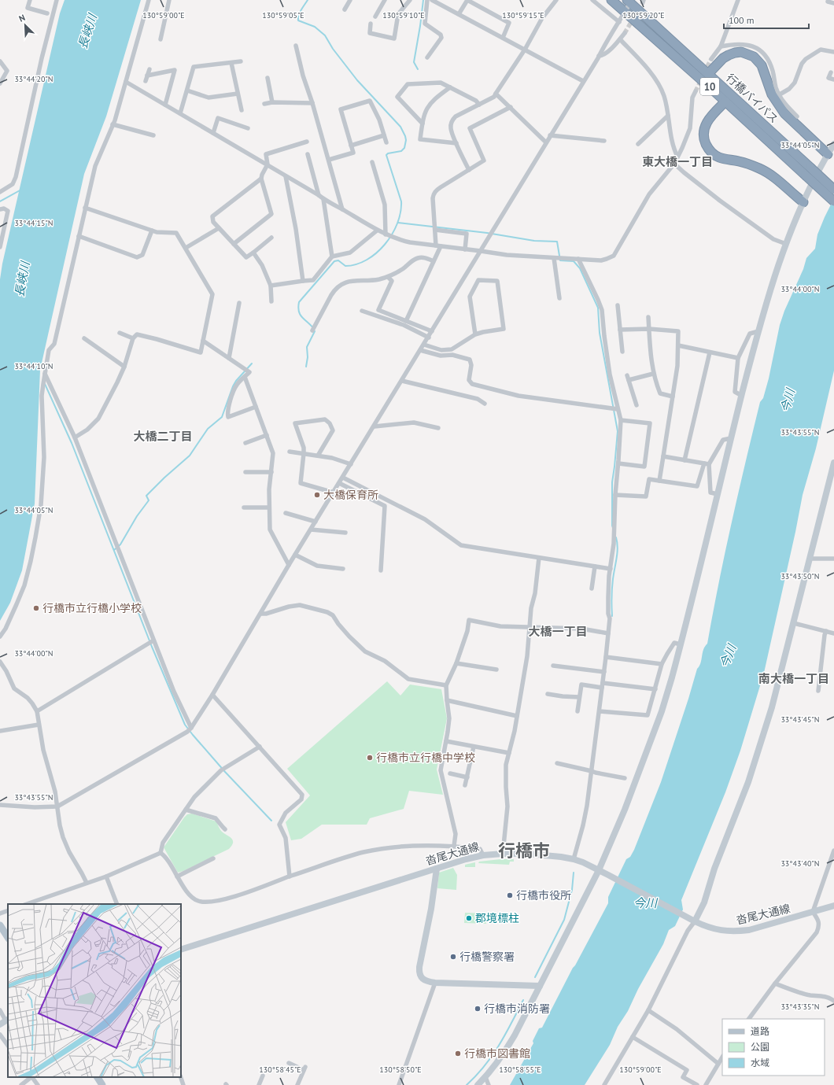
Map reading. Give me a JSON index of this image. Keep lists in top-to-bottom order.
{
  "streets": {
    "highway": ["10", "行橋バイパス"],
    "street": ["沓尾大通線"]
  },
  "districts": [
    "東大橋一丁目",
    "大橋二丁目",
    "大橋一丁目",
    "南大橋一丁目",
    "行橋市"
  ],
  "water": ["長峡川", "今川"],
  "places": [
    "大橋保育所",
    "行橋市立行橋小学校",
    "行橋市立行橋中学校",
    "行橋市役所",
    "郡境標柱",
    "行橋警察署",
    "行橋市消防署",
    "行橋市図書館"
  ],
  "legend": ["道路", "公園", "水域"],
  "scale_bar": "100 m",
  "north": "top left",
  "coordinates": [
    "130°59'10\"E",
    "130°59'15\"E",
    "130°59'00\"E",
    "130°59'05\"E",
    "130°59'20\"E",
    "33°44'20\"N",
    "33°44'05\"N",
    "33°44'15\"N",
    "33°44'00\"N",
    "33°44'10\"N",
    "33°43'55\"N",
    "33°43'50\"N",
    "33°43'45\"N",
    "33°43'40\"N",
    "33°43'35\"N",
    "130°58'45\"E",
    "130°58'50\"E",
    "130°58'55\"E"
  ]
}
